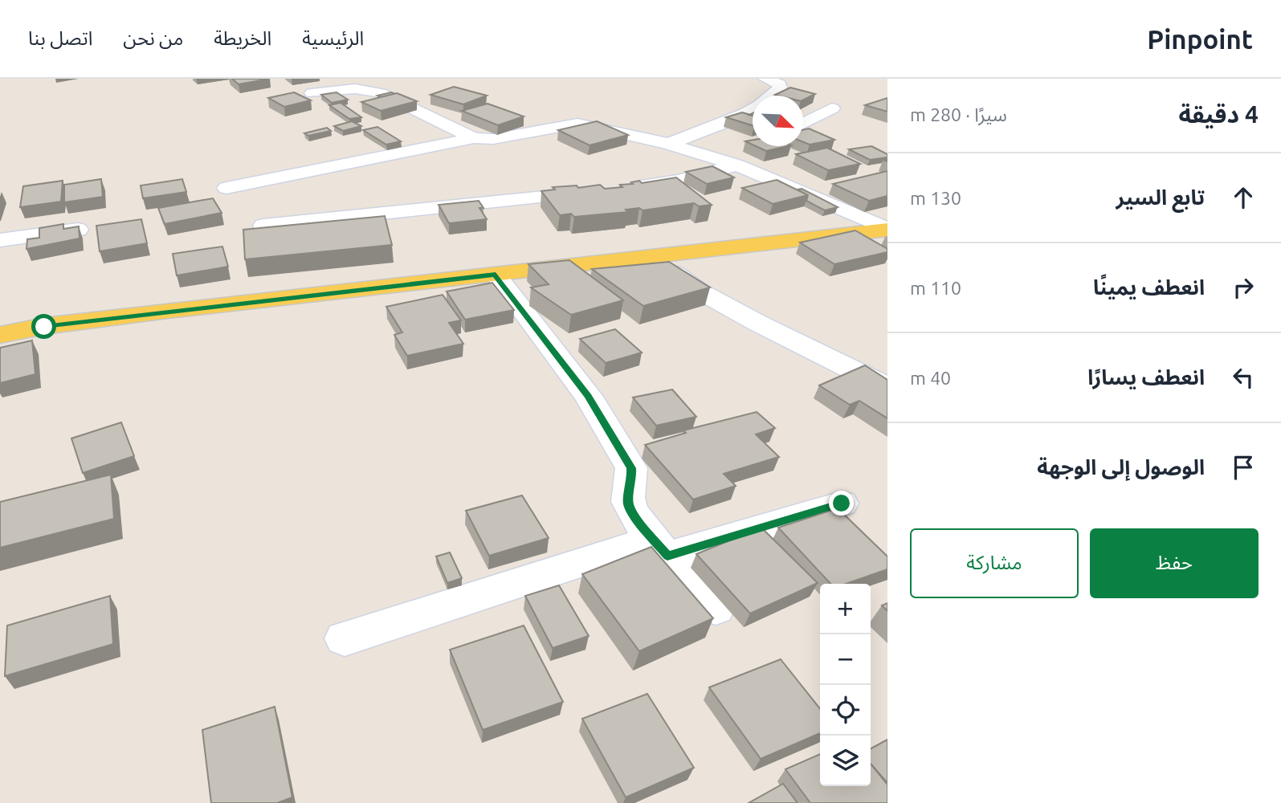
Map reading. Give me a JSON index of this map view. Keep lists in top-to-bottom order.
{
  "north": "bottom right",
  "page": {
    "header": "Pinpoint",
    "nav": [
      "الرئيسية",
      "الخريطة",
      "من نحن",
      "اتصل بنا"
    ],
    "heading": ["4 دقيقة", "سيرًا · 280 m"],
    "list": [
      ["تابع السير", "130 m"],
      ["انعطف يمينًا", "110 m"],
      ["انعطف يسارًا", "40 m"],
      "الوصول إلى الوجهة"
    ],
    "buttons": ["حفظ", "مشاركة"],
    "map_buttons": ["+", "−"]
  }
}
